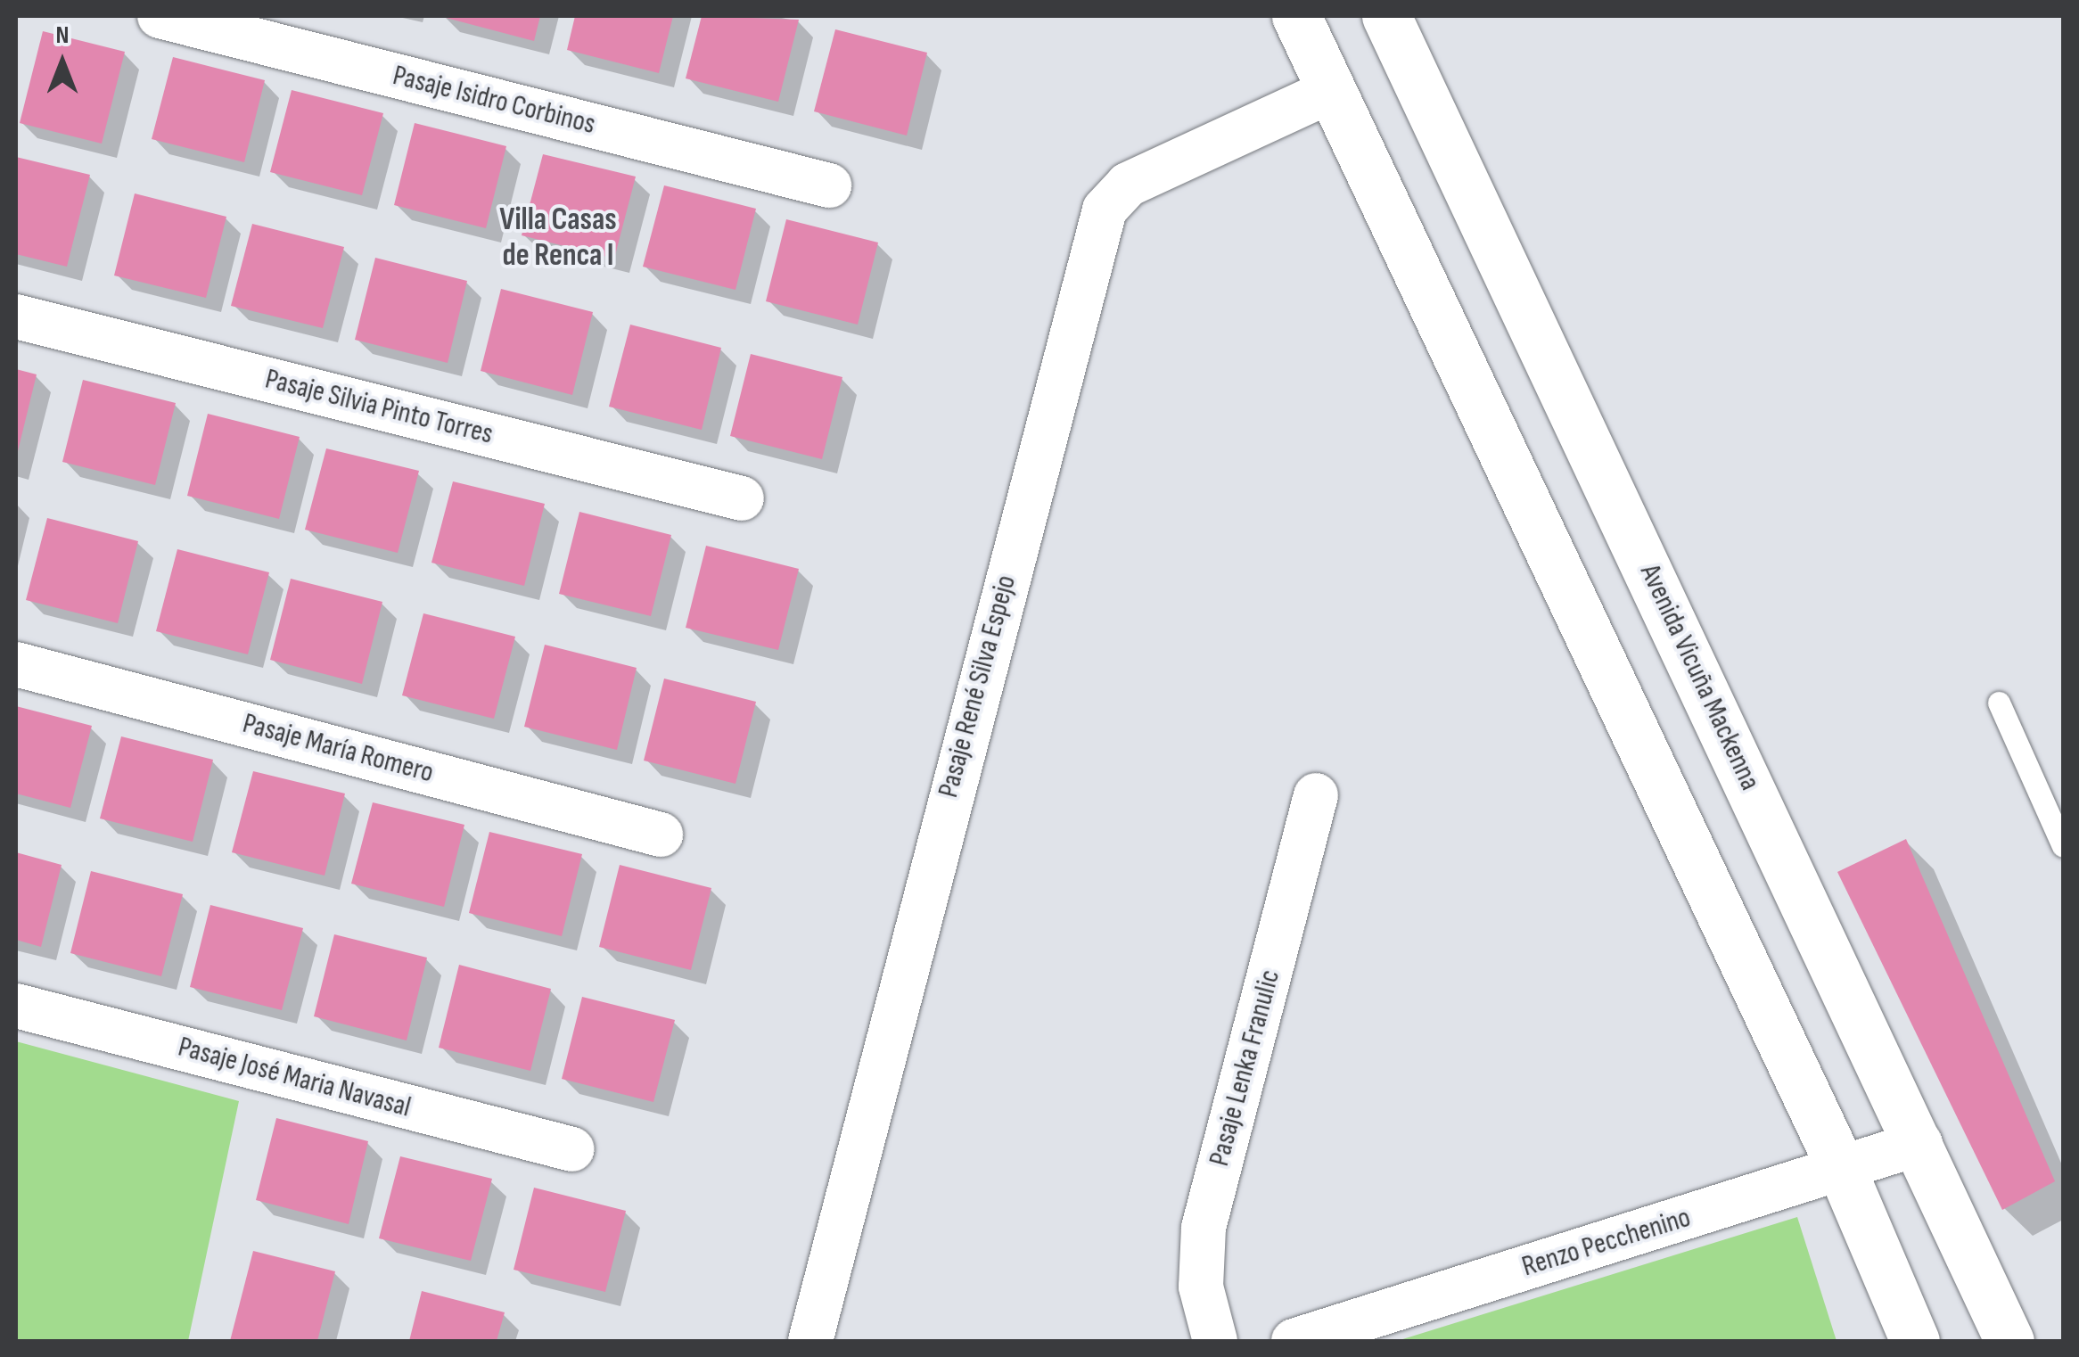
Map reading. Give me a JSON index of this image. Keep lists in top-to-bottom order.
{
  "streets": {
    "street": [
      "Pasaje Isidro Corbinos",
      "Pasaje Silvia Pinto Torres",
      "Avenida Vicuña Mackenna",
      "Pasaje René Silva Espejo",
      "Pasaje María Romero",
      "Pasaje Lenka Franulic",
      "Pasaje José Maria Navasal",
      "Renzo Pecchenino"
    ]
  },
  "crossings": [
    ["Avenida Vicuña Mackenna", "Renzo Pecchenino"]
  ],
  "districts": ["Villa Casas de Renca I"],
  "north": "top"
}
